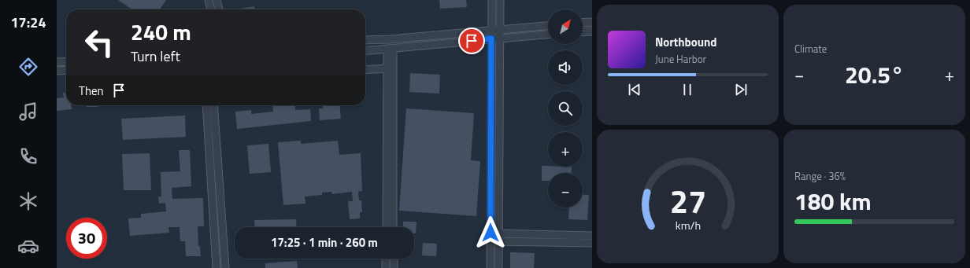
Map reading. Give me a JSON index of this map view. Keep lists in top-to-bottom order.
{
  "north": "top right",
  "page": {
    "tabs": "17:24",
    "tile": [
      "Climate",
      ["Range · 36%", "180 km"]
    ],
    "map_buttons": ["+", "−"],
    "turn": ["240 m", "Turn left"],
    "song": ["Northbound", "June Harbor"],
    "heat": ["−", "20.5°", "+"],
    "then": "Then",
    "limit": "30",
    "trip": "17:25 · 1 min · 260 m",
    "gauge": ["27", "km/h"]
  }
}
